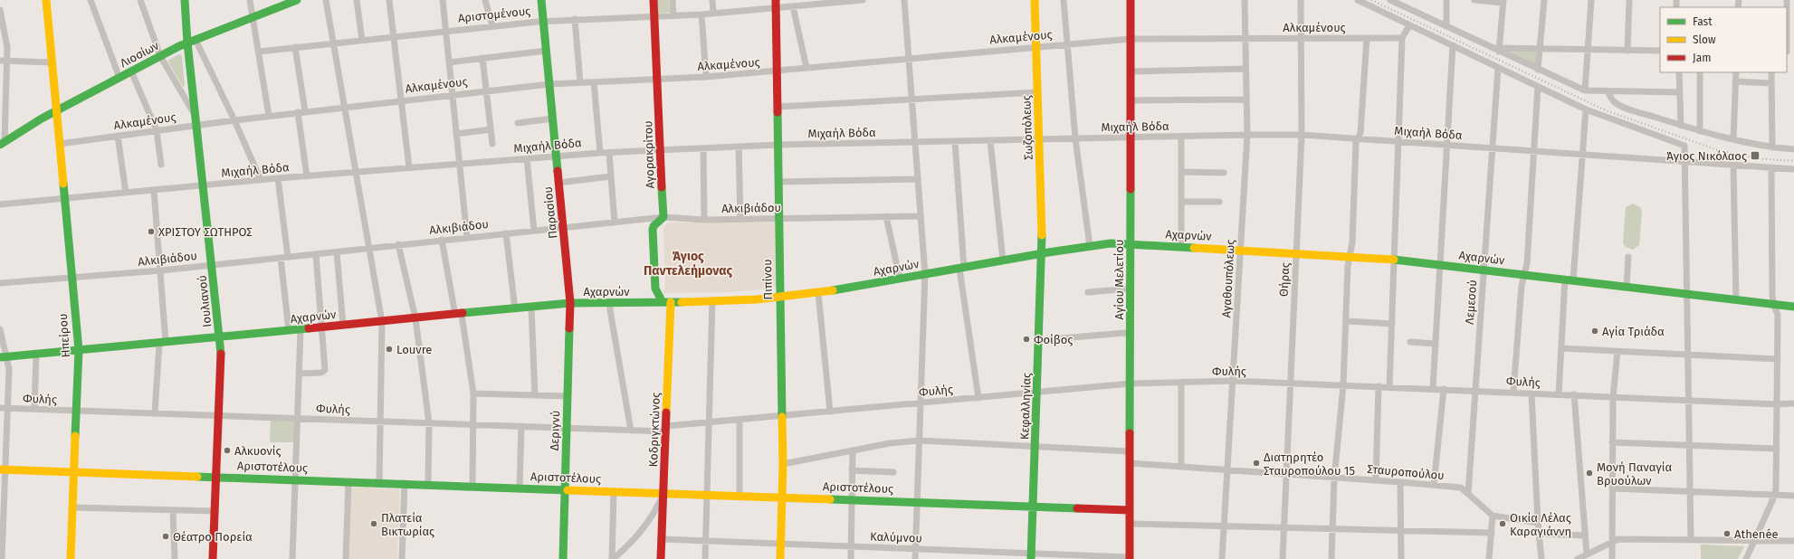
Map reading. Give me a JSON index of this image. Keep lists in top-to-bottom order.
{
  "streets": {
    "main road": [
      "Λιοσίων",
      "Σωζοπόλεως",
      "Αγορακρίτου",
      "Παρασίου",
      "Αχαρνών",
      "Πιπίνου",
      "Αγίου Μελετίου",
      "Ιουλιανού",
      "Ηπείρου",
      "Κεφαλληνίας",
      "Κοδριγκτώνος",
      "Δεριγνύ",
      "Αριστοτέλους"
    ],
    "street": [
      "Αριστομένους",
      "Αλκαμένους",
      "Μιχαήλ Βόδα",
      "Αλκιβιάδου",
      "Αγαθουπόλεως",
      "Θήρας",
      "Λεμεσού",
      "Φυλής",
      "Σταυροπούλου",
      "Καλύμνου"
    ]
  },
  "crossings": [
    ["Αριστομένους", "Αγορακρίτου"],
    ["Αριστομένους", "Παρασίου"],
    ["Αριστομένους", "Πιπίνου"],
    ["Αλκαμένους", "Σωζοπόλεως"],
    ["Αλκαμένους", "Αγορακρίτου"],
    ["Αλκαμένους", "Παρασίου"],
    ["Αλκαμένους", "Αγαθουπόλεως"],
    ["Αλκαμένους", "Πιπίνου"],
    ["Αλκαμένους", "Αγίου Μελετίου"],
    ["Αλκαμένους", "Θήρας"],
    ["Αλκαμένους", "Ιουλιανού"],
    ["Αλκαμένους", "Ηπείρου"],
    ["Λιοσίων", "Ιουλιανού"],
    ["Λιοσίων", "Ηπείρου"],
    ["Μιχαήλ Βόδα", "Σωζοπόλεως"],
    ["Μιχαήλ Βόδα", "Αγορακρίτου"],
    ["Μιχαήλ Βόδα", "Παρασίου"],
    ["Μιχαήλ Βόδα", "Αγαθουπόλεως"],
    ["Μιχαήλ Βόδα", "Πιπίνου"],
    ["Μιχαήλ Βόδα", "Αγίου Μελετίου"],
    ["Μιχαήλ Βόδα", "Θήρας"],
    ["Μιχαήλ Βόδα", "Ιουλιανού"],
    ["Μιχαήλ Βόδα", "Λεμεσού"],
    ["Μιχαήλ Βόδα", "Ηπείρου"],
    ["Σωζοπόλεως", "Αχαρνών"],
    ["Σωζοπόλεως", "Κεφαλληνίας"],
    ["Αγορακρίτου", "Αλκιβιάδου"],
    ["Αλκιβιάδου", "Παρασίου"],
    ["Αλκιβιάδου", "Πιπίνου"],
    ["Αλκιβιάδου", "Ιουλιανού"],
    ["Αλκιβιάδου", "Ηπείρου"],
    ["Παρασίου", "Αχαρνών"],
    ["Παρασίου", "Δεριγνύ"],
    ["Αχαρνών", "Αγαθουπόλεως"],
    ["Αχαρνών", "Πιπίνου"],
    ["Αχαρνών", "Αγίου Μελετίου"],
    ["Αχαρνών", "Θήρας"],
    ["Αχαρνών", "Ιουλιανού"],
    ["Αχαρνών", "Λεμεσού"],
    ["Αχαρνών", "Ηπείρου"],
    ["Αχαρνών", "Κεφαλληνίας"],
    ["Αχαρνών", "Κοδριγκτώνος"],
    ["Αχαρνών", "Δεριγνύ"],
    ["Αγαθουπόλεως", "Φυλής"],
    ["Αγαθουπόλεως", "Σταυροπούλου"],
    ["Πιπίνου", "Φυλής"],
    ["Πιπίνου", "Αριστοτέλους"],
    ["Πιπίνου", "Καλύμνου"],
    ["Αγίου Μελετίου", "Φυλής"],
    ["Αγίου Μελετίου", "Αριστοτέλους"],
    ["Αγίου Μελετίου", "Σταυροπούλου"],
    ["Αγίου Μελετίου", "Καλύμνου"],
    ["Θήρας", "Φυλής"],
    ["Θήρας", "Σταυροπούλου"],
    ["Ιουλιανού", "Φυλής"],
    ["Ιουλιανού", "Αριστοτέλους"],
    ["Λεμεσού", "Φυλής"],
    ["Λεμεσού", "Σταυροπούλου"],
    ["Ηπείρου", "Φυλής"],
    ["Ηπείρου", "Αριστοτέλους"],
    ["Φυλής", "Κεφαλληνίας"],
    ["Φυλής", "Κοδριγκτώνος"],
    ["Φυλής", "Δεριγνύ"],
    ["Κεφαλληνίας", "Αριστοτέλους"],
    ["Κεφαλληνίας", "Καλύμνου"],
    ["Κοδριγκτώνος", "Αριστοτέλους"],
    ["Κοδριγκτώνος", "Καλύμνου"],
    ["Δεριγνύ", "Αριστοτέλους"]
  ],
  "districts": ["Άγιος Παντελεήμονας"],
  "places": {
    "transit": ["Άγιος Νικόλαος"],
    "other": [
      "ΧΡΙΣΤΟΥ ΣΩΤΗΡΟΣ",
      "Αγία Τριάδα",
      "Φοίβος",
      "Louvre",
      "Αλκυονίς",
      "Διατηρητέο Σταυροπούλου 15",
      "Μονή Παναγία Βρυούλων",
      "Πλατεία Βικτωρίας",
      "Οικία Λέλας Καραγιάννη",
      "Athenée",
      "Θέατρο Πορεία"
    ]
  },
  "legend": ["Fast", "Slow", "Jam"]
}
